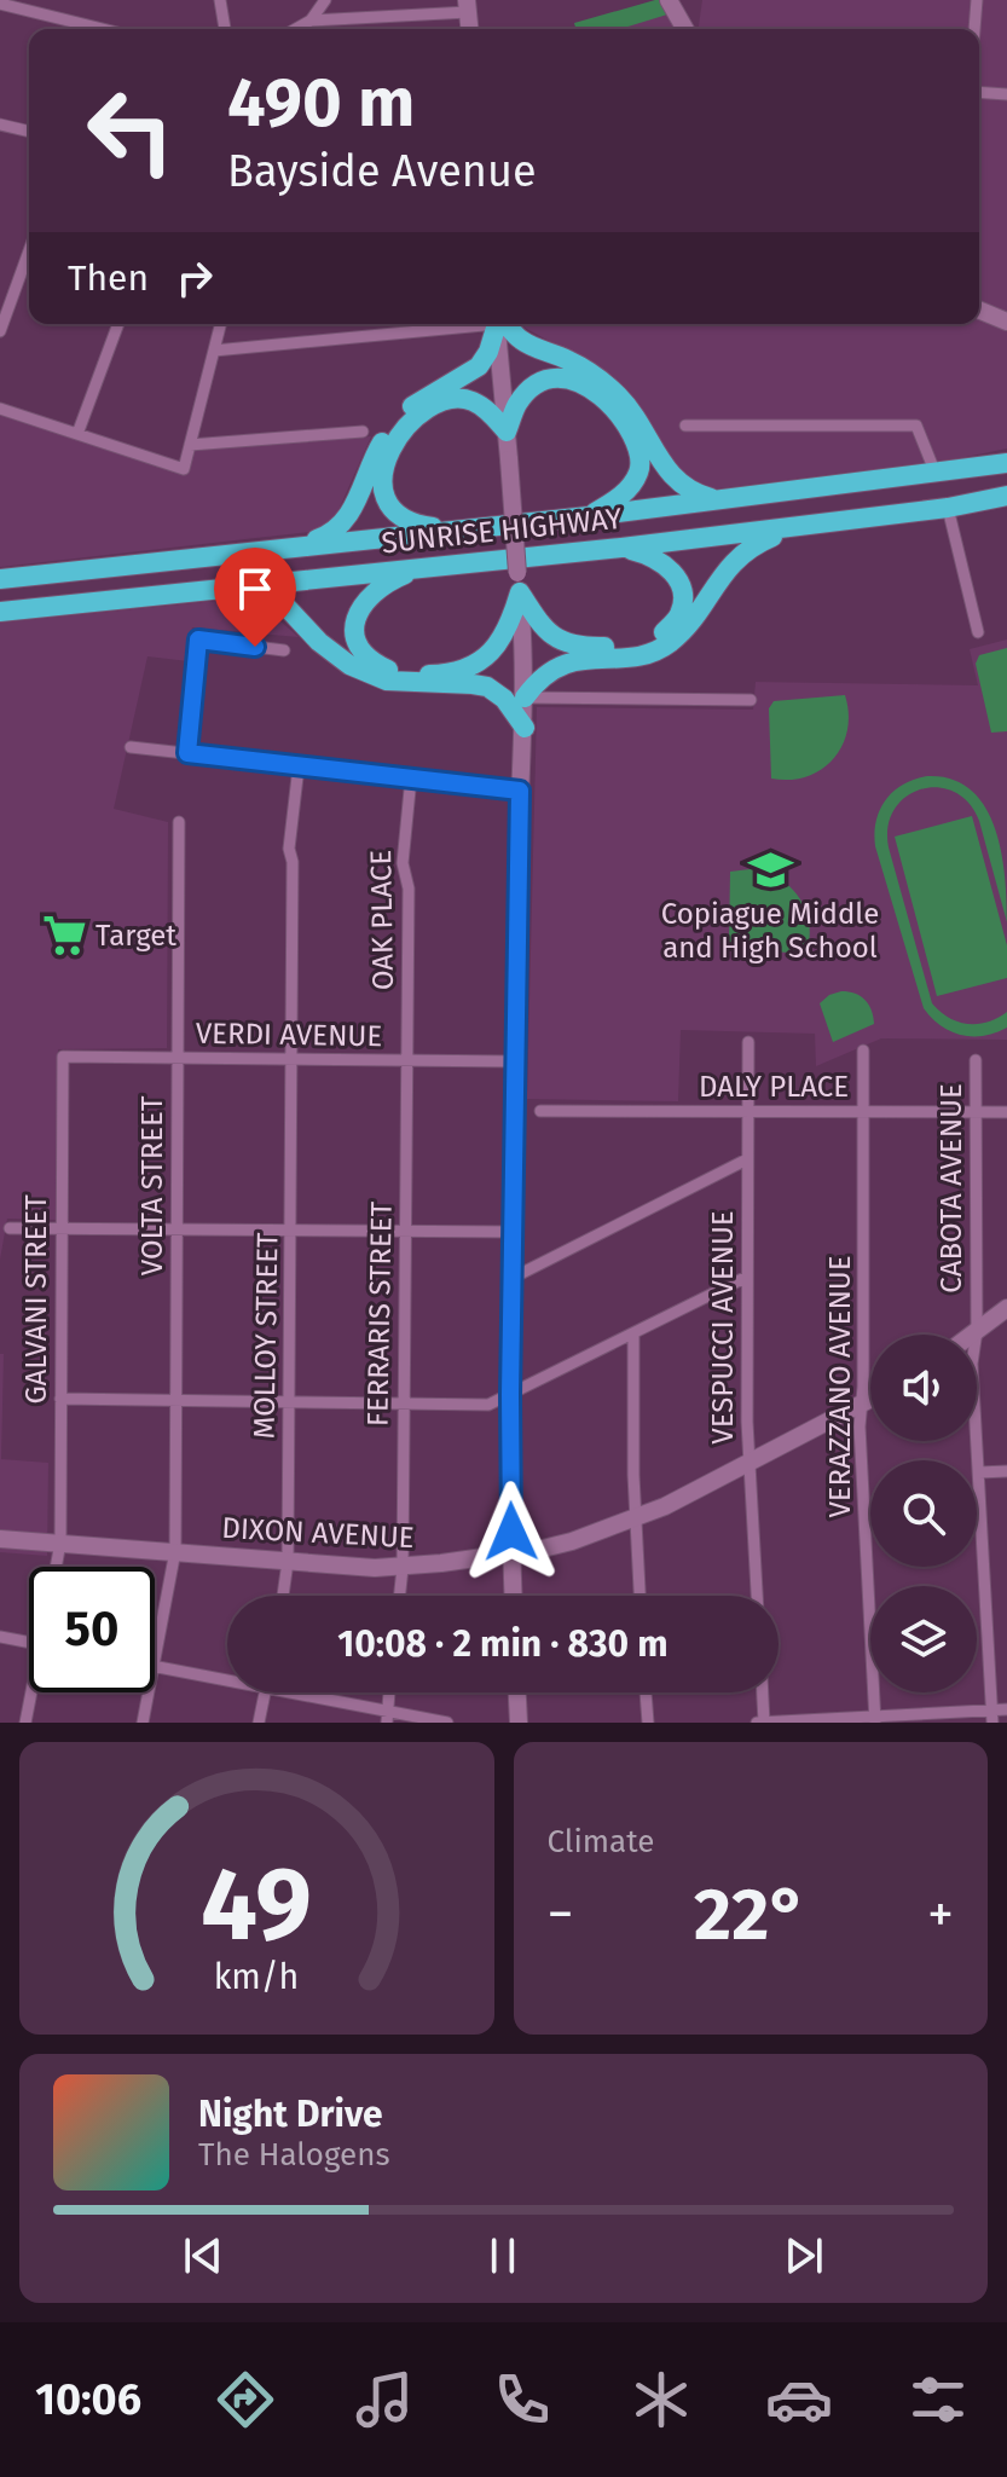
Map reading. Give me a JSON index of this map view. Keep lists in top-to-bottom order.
{
  "streets": {
    "highway": ["SUNRISE HIGHWAY"],
    "main road": ["DIXON AVENUE"],
    "street": [
      "OAK PLACE",
      "VERDI AVENUE",
      "DALY PLACE",
      "VOLTA STREET",
      "CABOTA AVENUE",
      "GALVANI STREET",
      "FERRARIS STREET",
      "VESPUCCI AVENUE",
      "MOLLOY STREET",
      "VERAZZANO AVENUE"
    ]
  },
  "crossings": [
    ["OAK PLACE", "VERDI AVENUE"],
    ["OAK PLACE", "FERRARIS STREET"],
    ["VERDI AVENUE", "VOLTA STREET"],
    ["VERDI AVENUE", "GALVANI STREET"],
    ["VERDI AVENUE", "FERRARIS STREET"],
    ["VERDI AVENUE", "MOLLOY STREET"],
    ["DALY PLACE", "CABOTA AVENUE"],
    ["DALY PLACE", "VESPUCCI AVENUE"],
    ["DALY PLACE", "VERAZZANO AVENUE"],
    ["VOLTA STREET", "DIXON AVENUE"],
    ["GALVANI STREET", "DIXON AVENUE"],
    ["FERRARIS STREET", "DIXON AVENUE"],
    ["VESPUCCI AVENUE", "DIXON AVENUE"],
    ["MOLLOY STREET", "DIXON AVENUE"],
    ["VERAZZANO AVENUE", "DIXON AVENUE"]
  ],
  "places": {
    "school or university": ["Copiague Middle and High School"],
    "supermarket": ["Target"]
  },
  "page": {
    "turn": ["490 m", "Bayside Avenue"],
    "then": "Then",
    "limit": "50",
    "trip": "10:08 · 2 min · 830 m",
    "tile": "Climate",
    "heat": ["−", "22°", "+"],
    "song": ["Night Drive", "The Halogens"],
    "tabs": "10:06",
    "gauge": ["49", "km/h"]
  }
}
